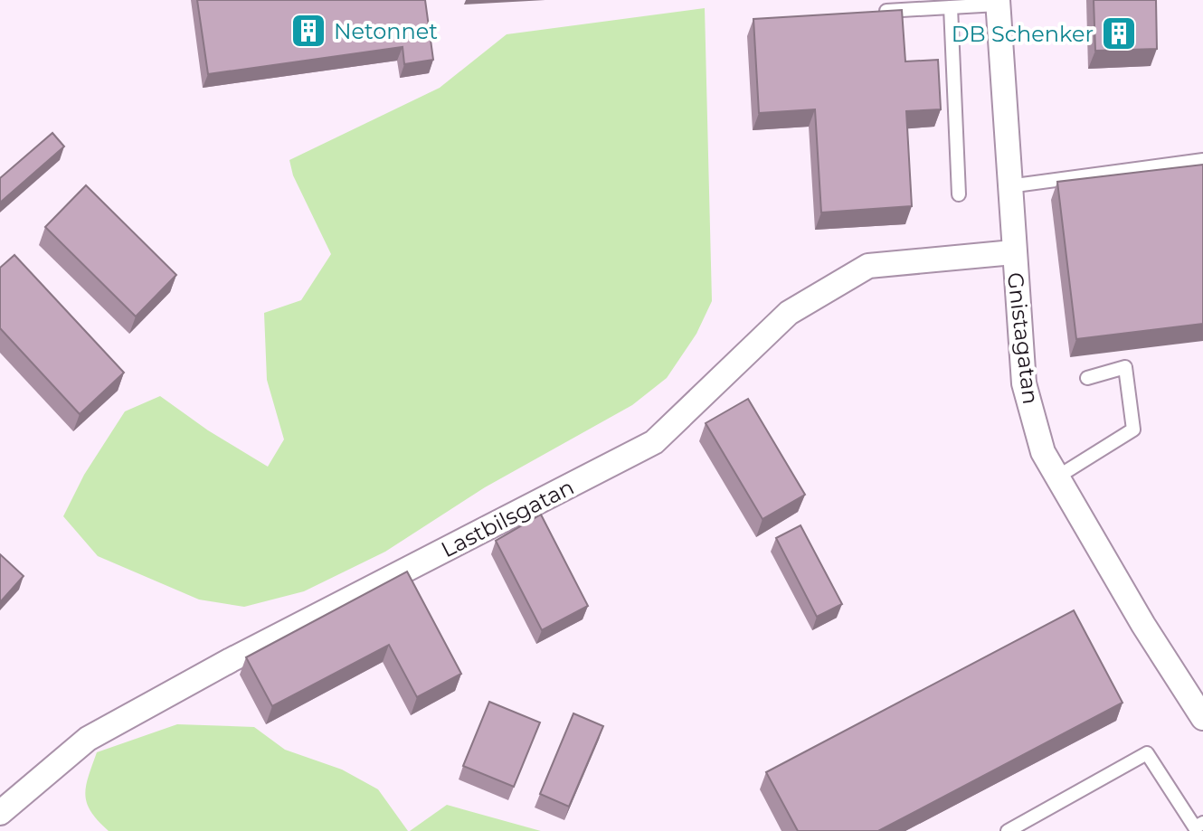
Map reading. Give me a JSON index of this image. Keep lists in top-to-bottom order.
{
  "streets": {
    "street": ["Gnistagatan", "Lastbilsgatan"]
  },
  "crossings": [
    ["Gnistagatan", "Lastbilsgatan"]
  ],
  "places": {
    "building": ["Netonnet", "DB Schenker"]
  }
}
